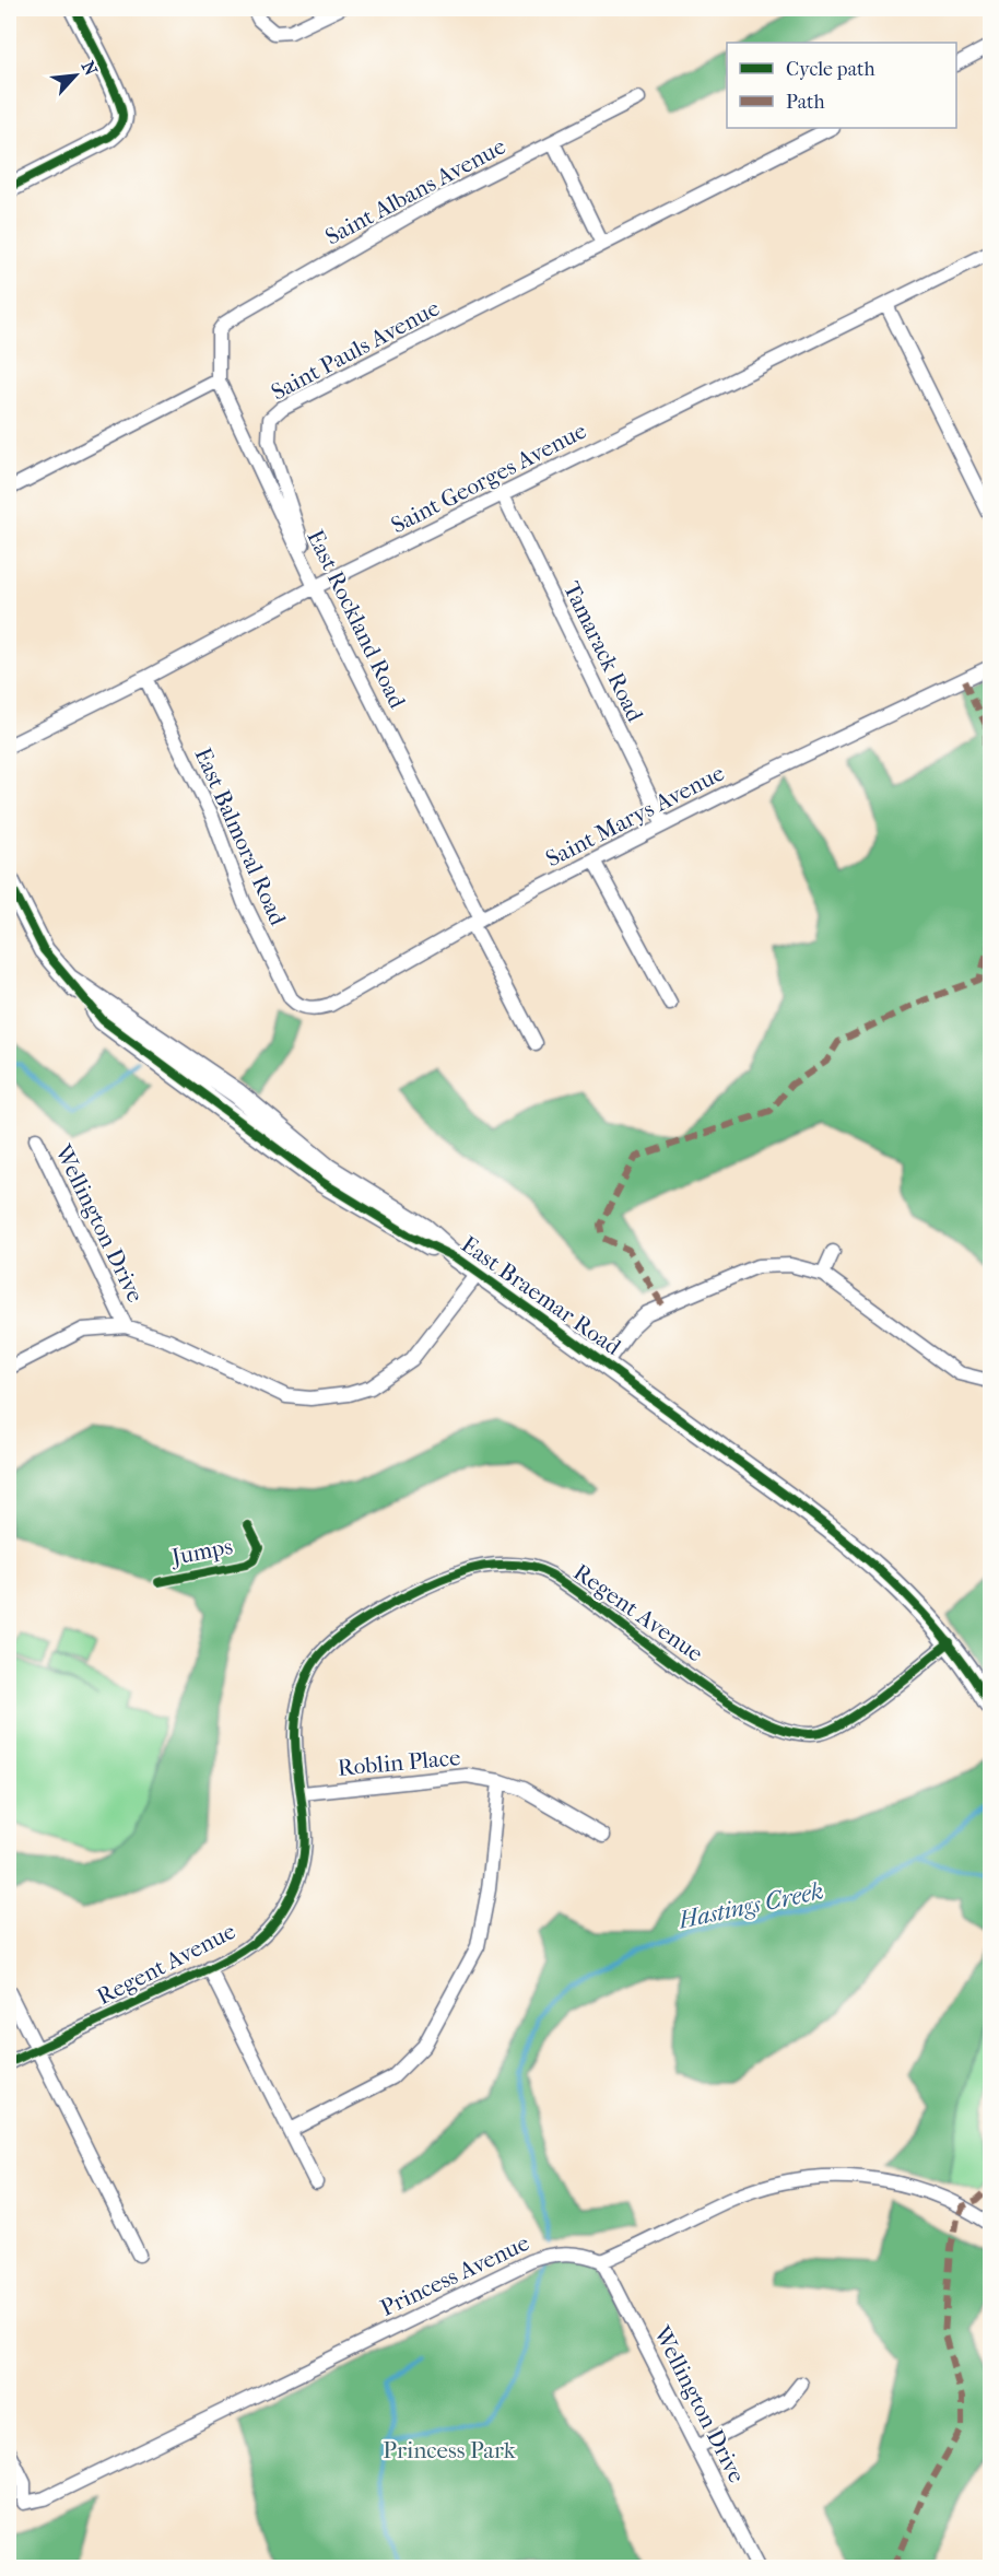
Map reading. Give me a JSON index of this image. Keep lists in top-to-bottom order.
{
  "streets": {
    "street": [
      "Saint Albans Avenue",
      "Saint Pauls Avenue",
      "Saint Georges Avenue",
      "East Rockland Road",
      "Tamarack Road",
      "Saint Marys Avenue",
      "East Balmoral Road",
      "Wellington Drive",
      "East Braemar Road",
      "Regent Avenue",
      "Roblin Place",
      "Princess Avenue"
    ],
    "cycle path": ["Jumps"]
  },
  "crossings": [
    ["Saint Albans Avenue", "East Rockland Road"],
    ["Saint Pauls Avenue", "East Rockland Road"],
    ["Saint Georges Avenue", "East Rockland Road"],
    ["Saint Georges Avenue", "Tamarack Road"],
    ["Saint Georges Avenue", "East Balmoral Road"],
    ["East Rockland Road", "Saint Marys Avenue"],
    ["Tamarack Road", "Saint Marys Avenue"],
    ["Saint Marys Avenue", "East Balmoral Road"],
    ["Wellington Drive", "Princess Avenue"],
    ["East Braemar Road", "Regent Avenue"],
    ["Regent Avenue", "Roblin Place"]
  ],
  "water": ["Hastings Creek"],
  "parks": ["Princess Park"],
  "legend": ["Cycle path", "Path"],
  "north": "top right"
}
